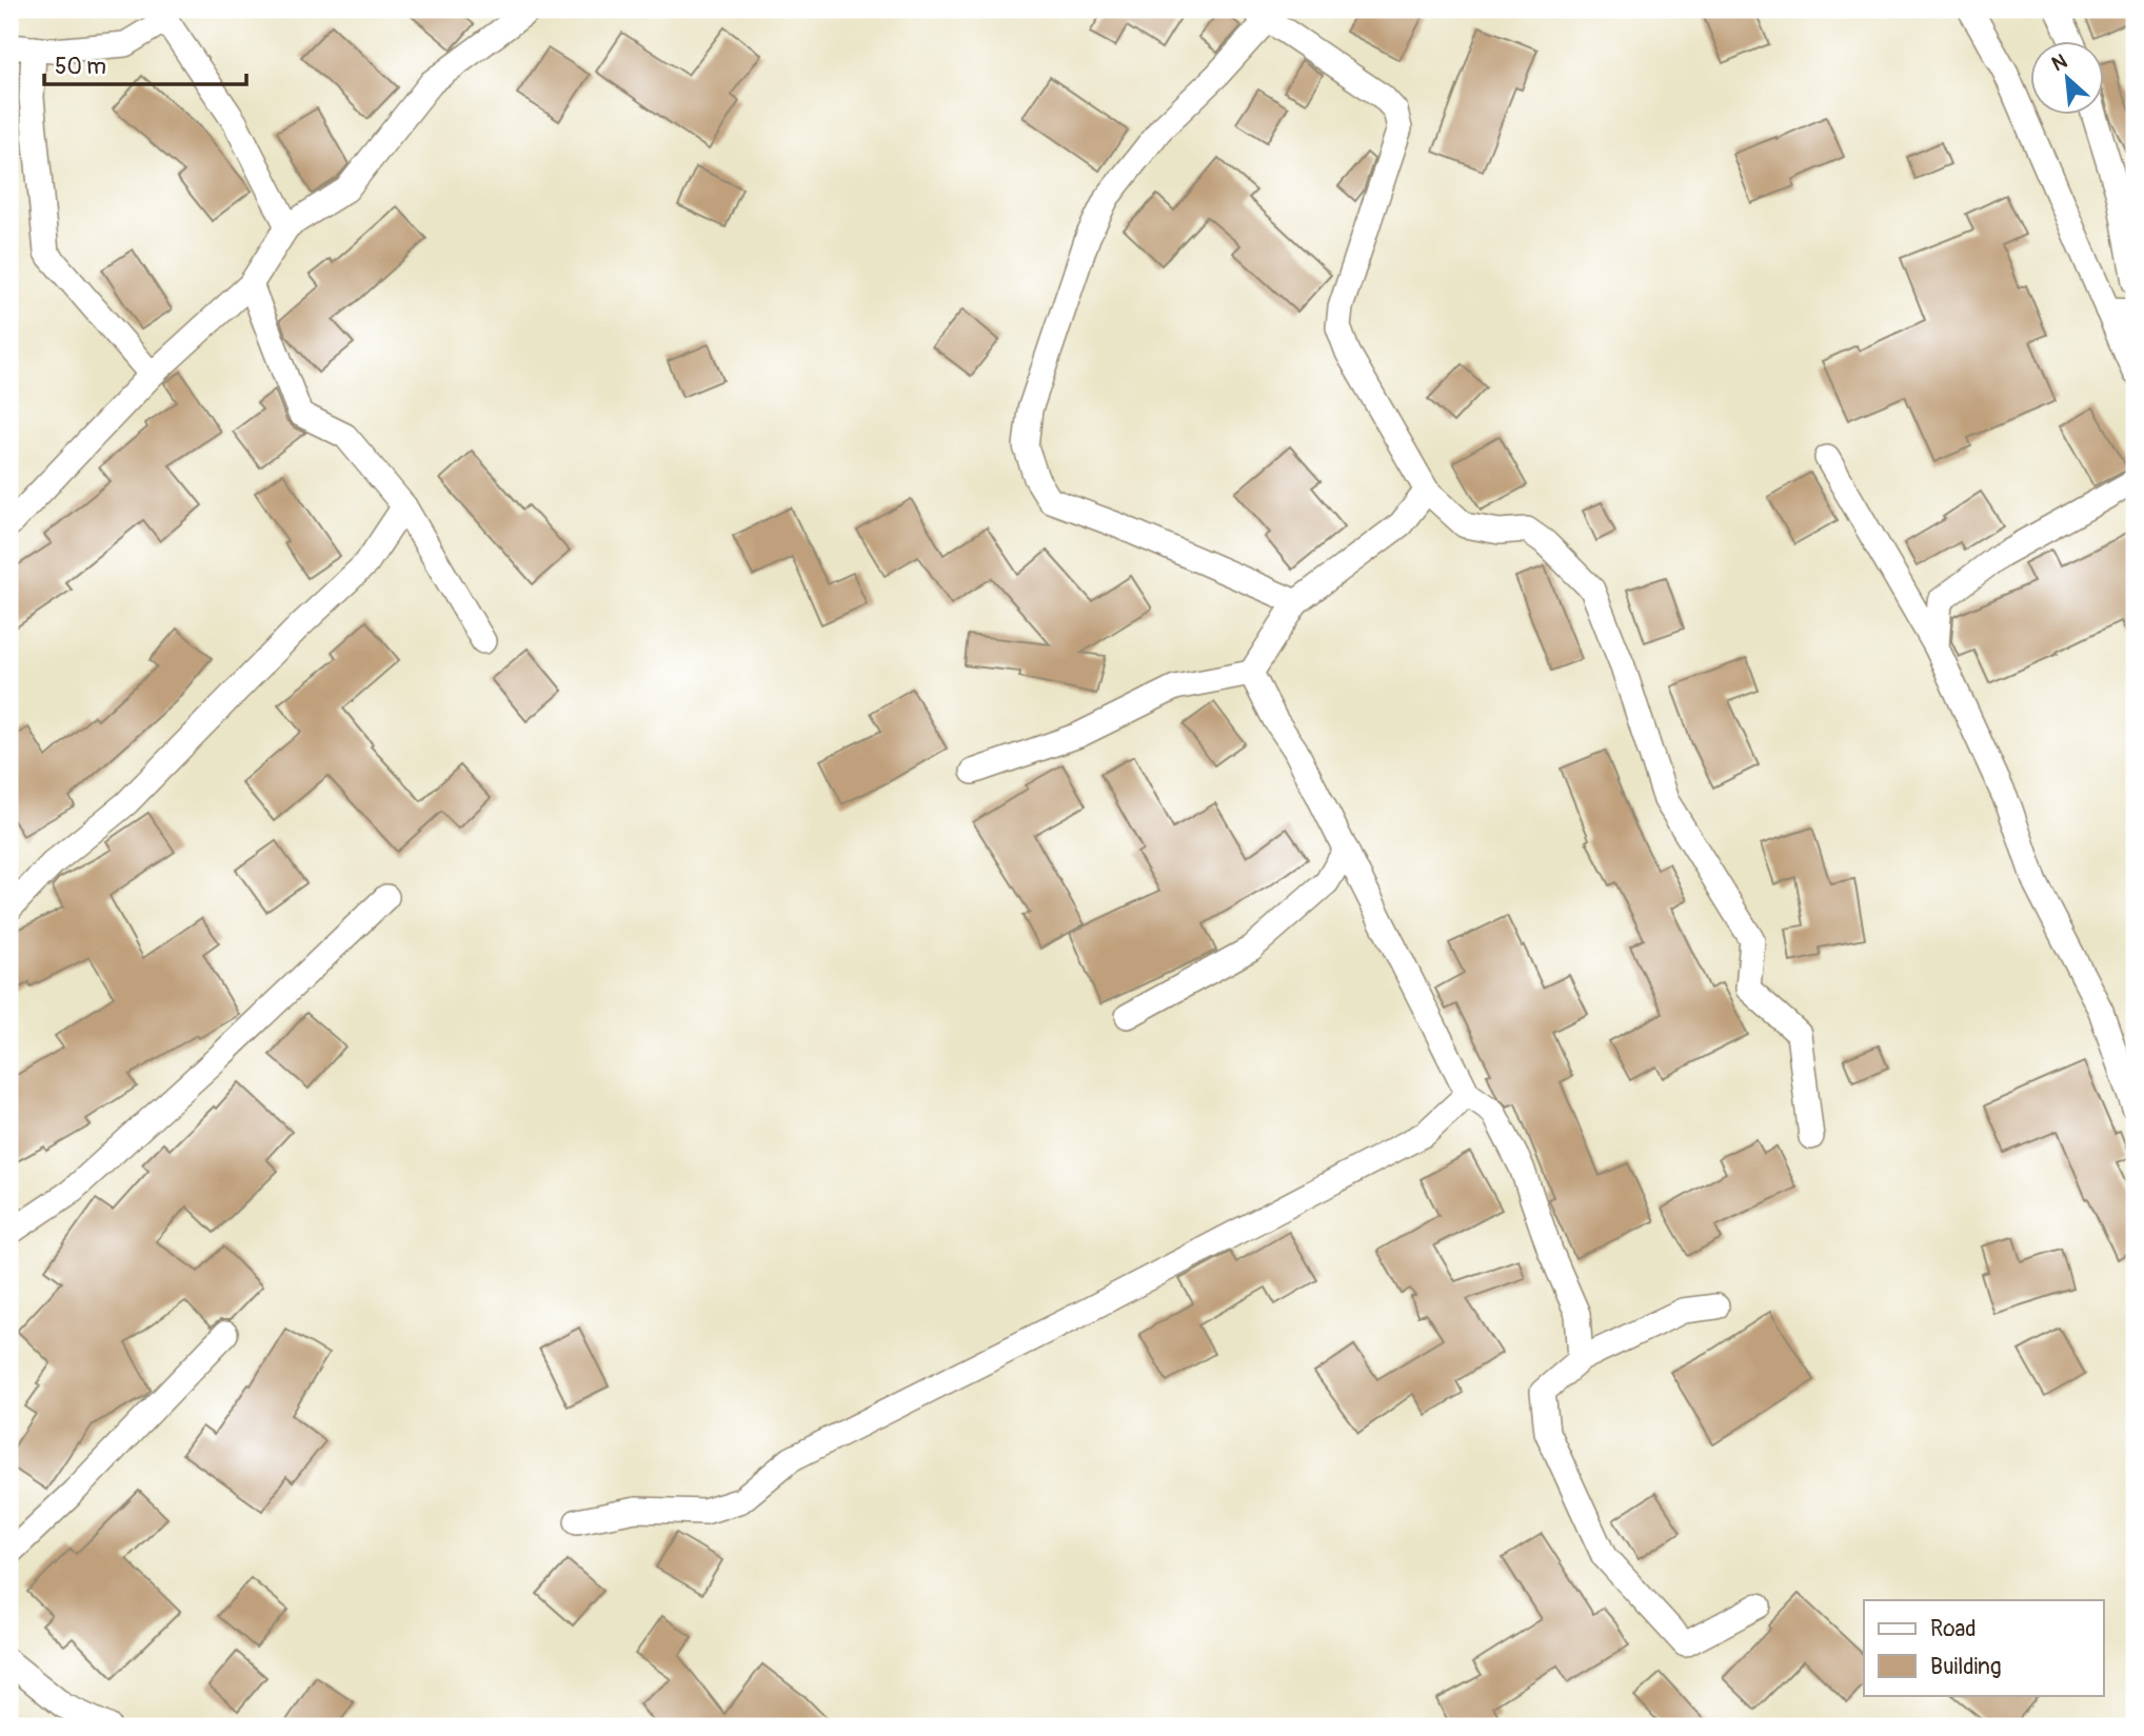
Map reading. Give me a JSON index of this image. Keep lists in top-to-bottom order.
{
  "legend": ["Road", "Building"],
  "scale_bar": "50 m",
  "north": "top left"
}
